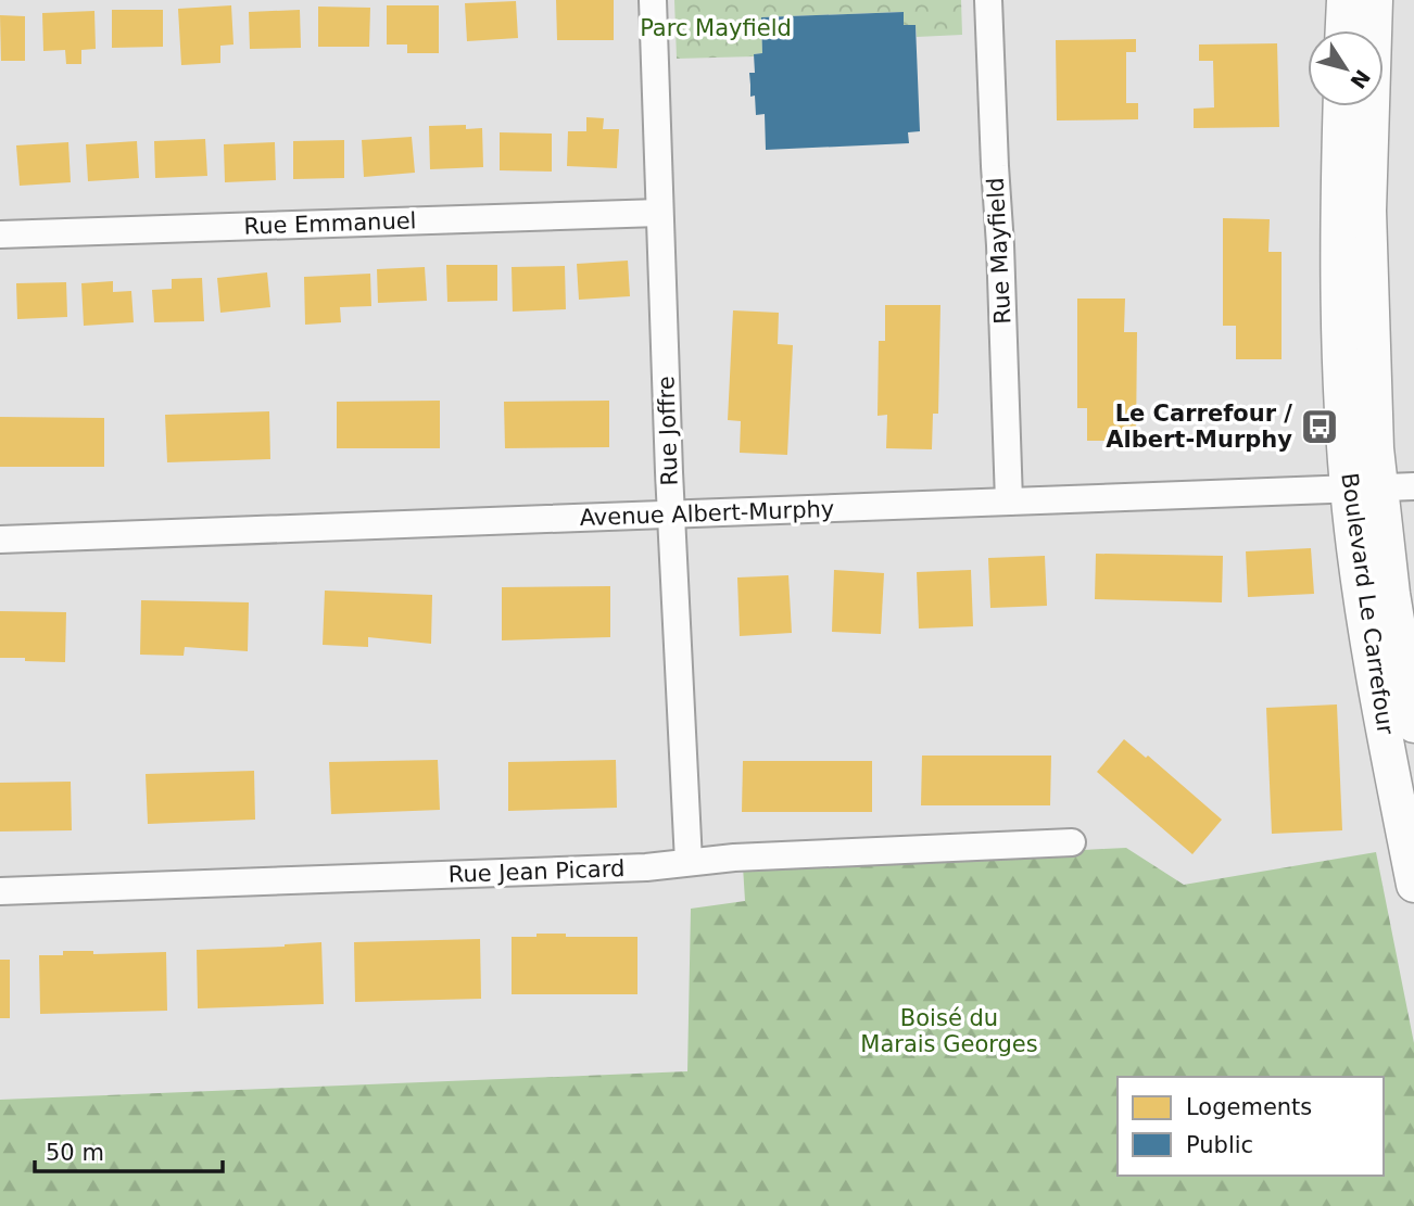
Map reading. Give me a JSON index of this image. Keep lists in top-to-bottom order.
{
  "streets": {
    "street": [
      "Rue Emmanuel",
      "Rue Mayfield",
      "Rue Joffre",
      "Avenue Albert-Murphy",
      "Boulevard Le Carrefour",
      "Rue Jean Picard"
    ]
  },
  "crossings": [
    ["Rue Emmanuel", "Rue Joffre"],
    ["Rue Mayfield", "Avenue Albert-Murphy"],
    ["Rue Joffre", "Avenue Albert-Murphy"],
    ["Rue Joffre", "Rue Jean Picard"],
    ["Avenue Albert-Murphy", "Boulevard Le Carrefour"]
  ],
  "parks": ["Parc Mayfield", "Boisé du Marais Georges"],
  "places": {
    "bus stop": ["Le Carrefour / Albert-Murphy"]
  },
  "legend": ["Logements", "Public"],
  "scale_bar": "50 m",
  "north": "bottom right"
}
